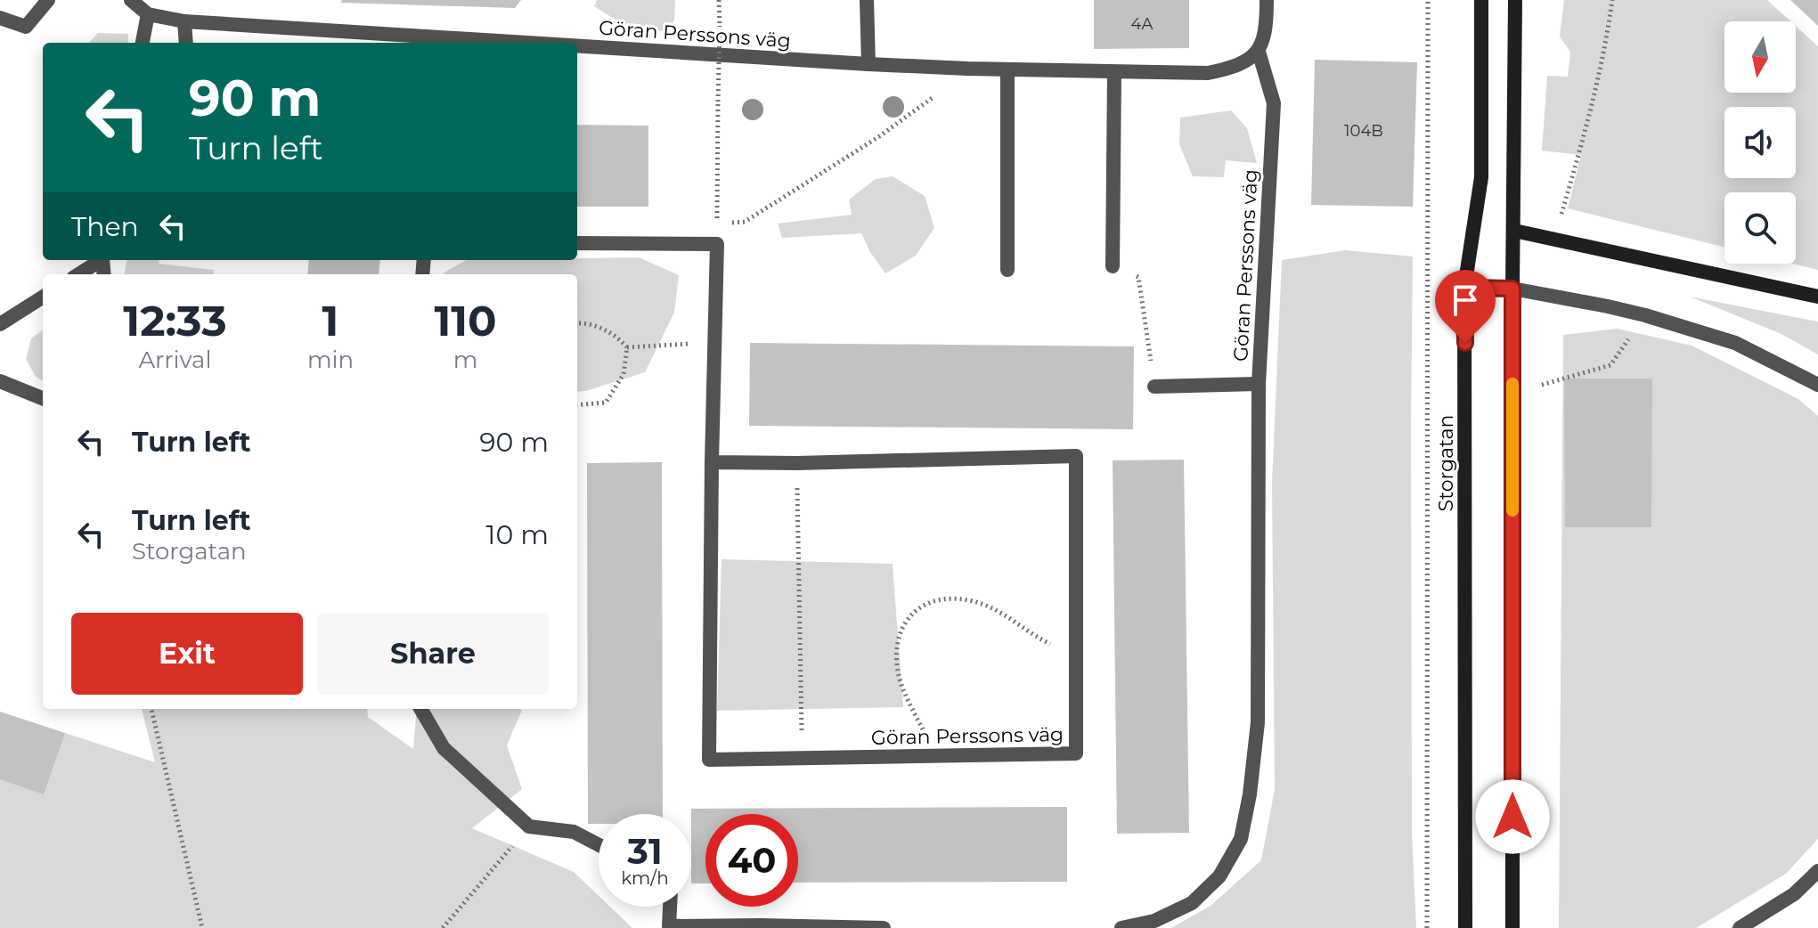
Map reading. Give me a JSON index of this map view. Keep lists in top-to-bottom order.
{
  "streets": {
    "street": ["Göran Perssons väg", "Storgatan"]
  },
  "house_numbers": ["4A", "104B"],
  "north": "bottom",
  "page": {
    "turn": ["90 m", "Turn left"],
    "then": "Then",
    "eta": [
      "12:33",
      "Arrival",
      "1",
      "min",
      "110",
      "m"
    ],
    "list": [
      {
        "name": "Turn left",
        "value": "90 m"
      },
      {
        "name": "Turn left",
        "note": "Storgatan",
        "value": "10 m"
      }
    ],
    "buttons": ["Exit", "Share"],
    "speed": "31 km/h",
    "limit": "40"
  }
}
